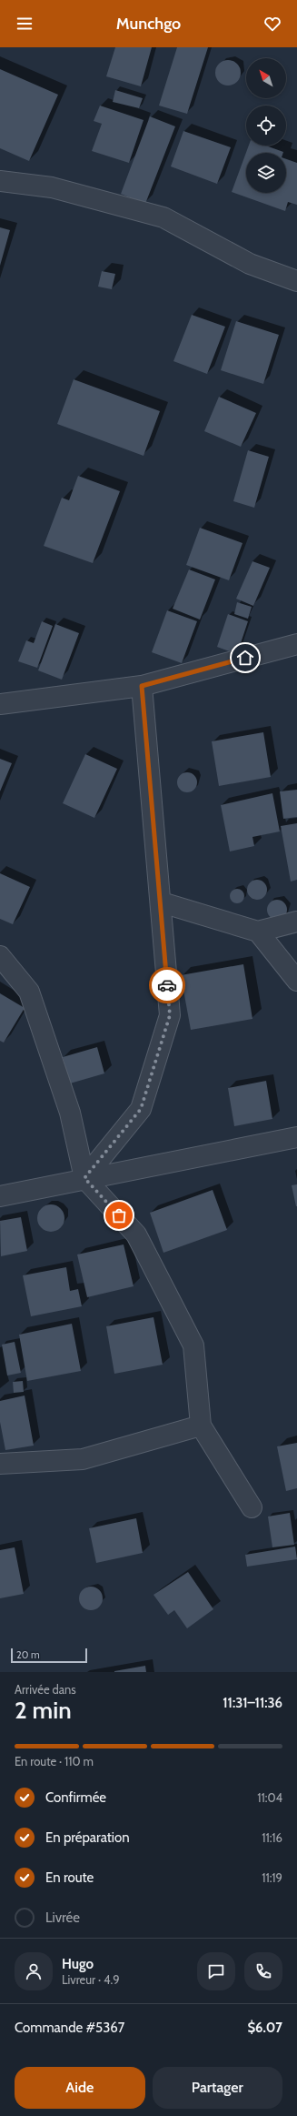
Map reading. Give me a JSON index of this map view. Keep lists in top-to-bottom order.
{
  "scale_bar": "20 m",
  "north": "top left",
  "page": {
    "header": "Munchgo",
    "scale": "20 m",
    "heading": ["2 min", "Arrivée dans", "11:31–11:36"],
    "panel": [
      "Hugo",
      "Livreur · 4.9",
      "Commande #5367",
      "$6.07"
    ],
    "bar": "En route · 110 m",
    "list": [
      ["Confirmée", "11:04"],
      ["En préparation", "11:16"],
      ["En route", "11:19"],
      "Livrée"
    ],
    "buttons": ["Aide", "Partager"]
  }
}
